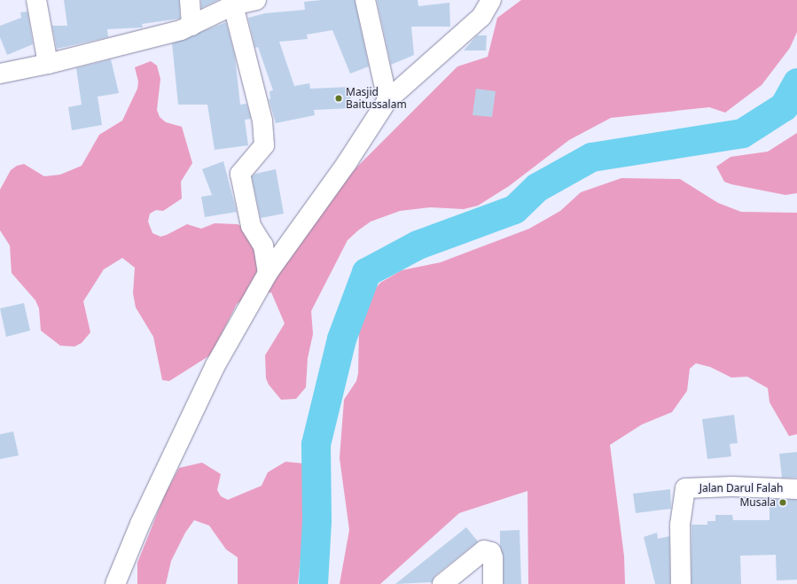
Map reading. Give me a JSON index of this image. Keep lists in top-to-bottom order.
{
  "streets": {
    "street": ["Jalan Darul Falah"]
  },
  "places": ["Masjid Baitussalam", "Musala"]
}
